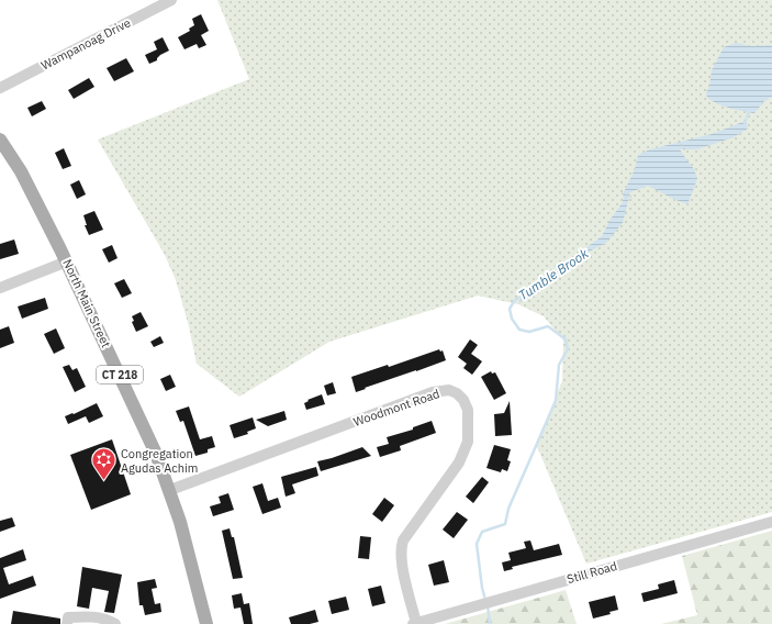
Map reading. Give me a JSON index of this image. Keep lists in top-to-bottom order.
{
  "streets": {
    "main road": ["North Main Street", "CT 218"],
    "street": ["Wampanoag Drive", "Woodmont Road", "Still Road"]
  },
  "crossings": [
    ["North Main Street", "Woodmont Road"],
    ["Woodmont Road", "Still Road"]
  ],
  "water": ["Tumble Brook"],
  "places": {
    "synagogue": ["Congregation Agudas Achim"]
  }
}
